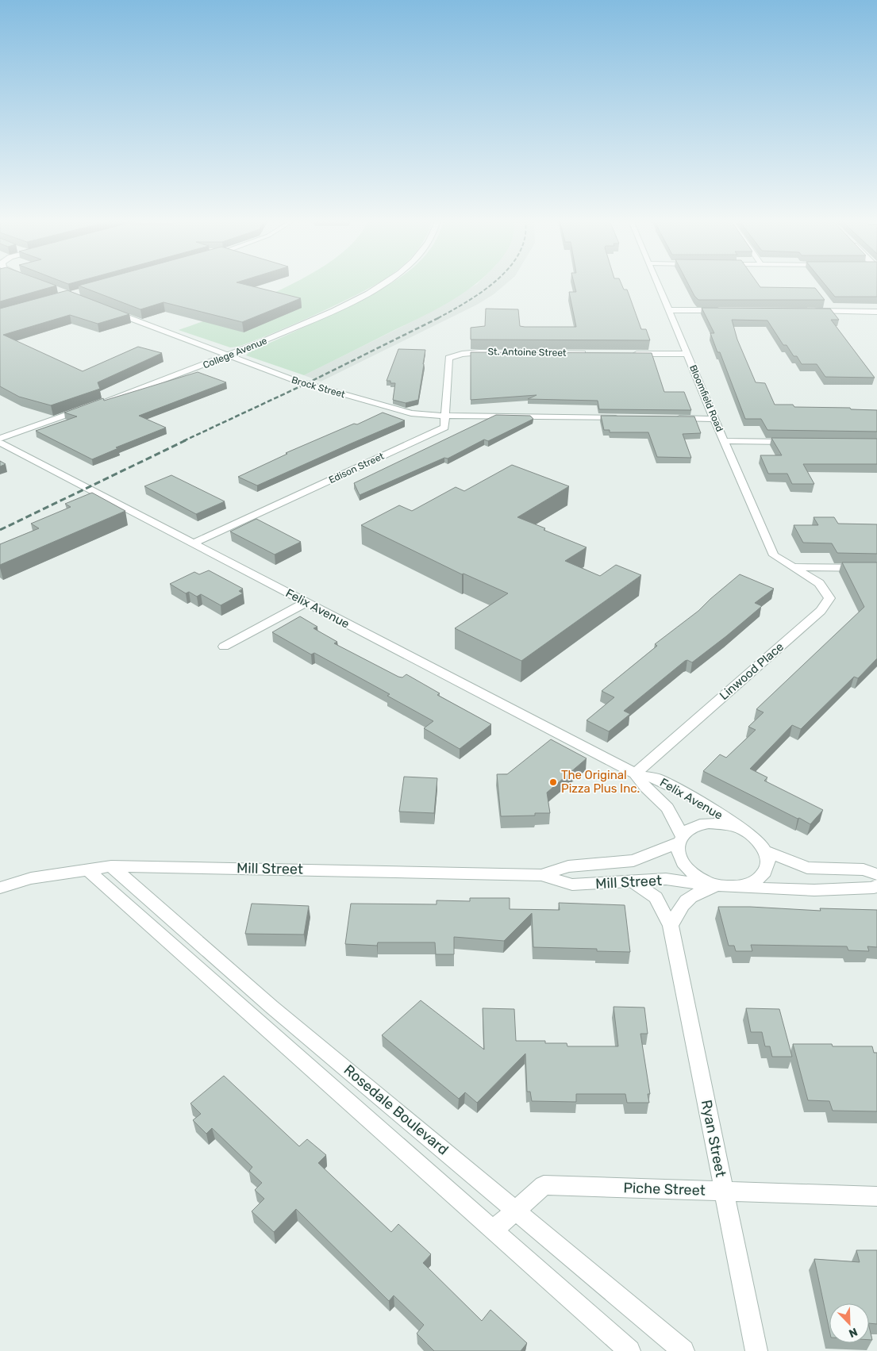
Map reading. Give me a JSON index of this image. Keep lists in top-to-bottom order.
{
  "streets": {
    "street": [
      "St. Antoine Street",
      "College Avenue",
      "Brock Street",
      "Bloomfield Road",
      "Edison Street",
      "Felix Avenue",
      "Linwood Place",
      "Mill Street",
      "Rosedale Boulevard",
      "Ryan Street",
      "Piche Street"
    ]
  },
  "crossings": [
    ["St. Antoine Street", "Edison Street"],
    ["College Avenue", "Brock Street"],
    ["Brock Street", "Edison Street"],
    ["Bloomfield Road", "Linwood Place"],
    ["Edison Street", "Felix Avenue"],
    ["Felix Avenue", "Linwood Place"],
    ["Felix Avenue", "Mill Street"],
    ["Mill Street", "Rosedale Boulevard"],
    ["Mill Street", "Ryan Street"],
    ["Rosedale Boulevard", "Piche Street"],
    ["Ryan Street", "Piche Street"]
  ],
  "places": ["The Original Pizza Plus Inc."],
  "north": "bottom right"
}
